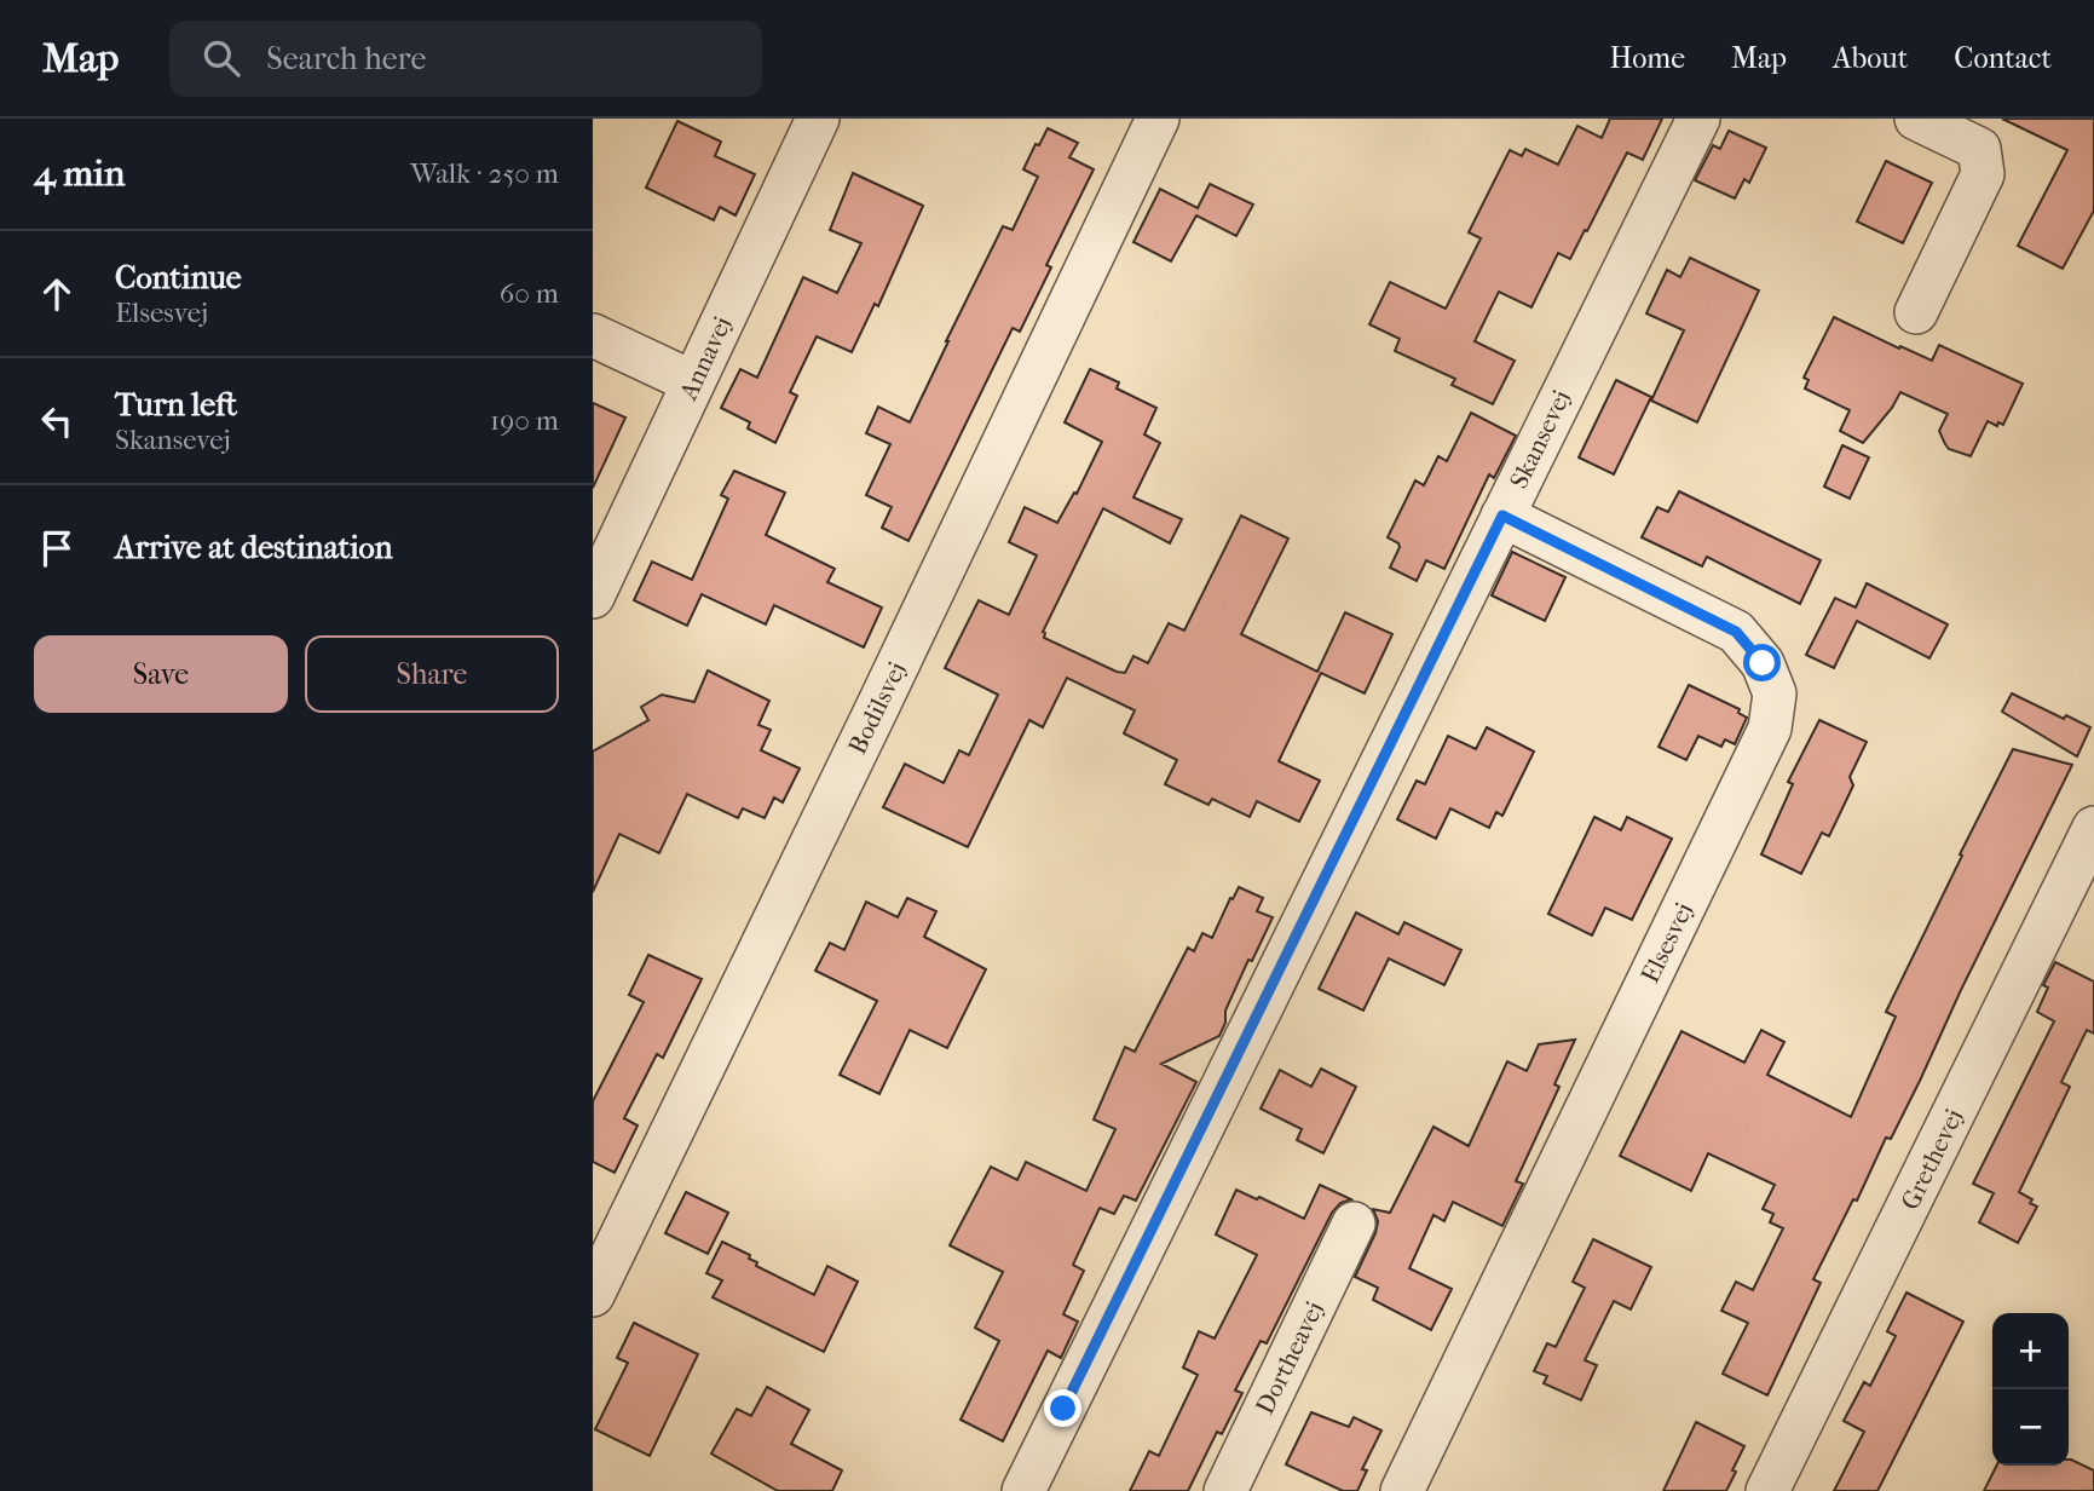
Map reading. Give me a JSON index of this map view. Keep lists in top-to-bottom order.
{
  "streets": {
    "street": [
      "Annavej",
      "Skansevej",
      "Bodilsvej",
      "Elsesvej",
      "Grethevej",
      "Dortheavej"
    ]
  },
  "crossings": [
    ["Skansevej", "Elsesvej"]
  ],
  "page": {
    "header": "Map",
    "search": "Search here",
    "nav": [
      "Home",
      "Map",
      "About",
      "Contact"
    ],
    "heading": ["4 min", "Walk · 250 m"],
    "list": [
      ["Continue", "Elsesvej", "60 m"],
      ["Turn left", "Skansevej", "190 m"],
      "Arrive at destination"
    ],
    "buttons": ["Save", "Share"],
    "map_buttons": ["+", "−"]
  }
}
